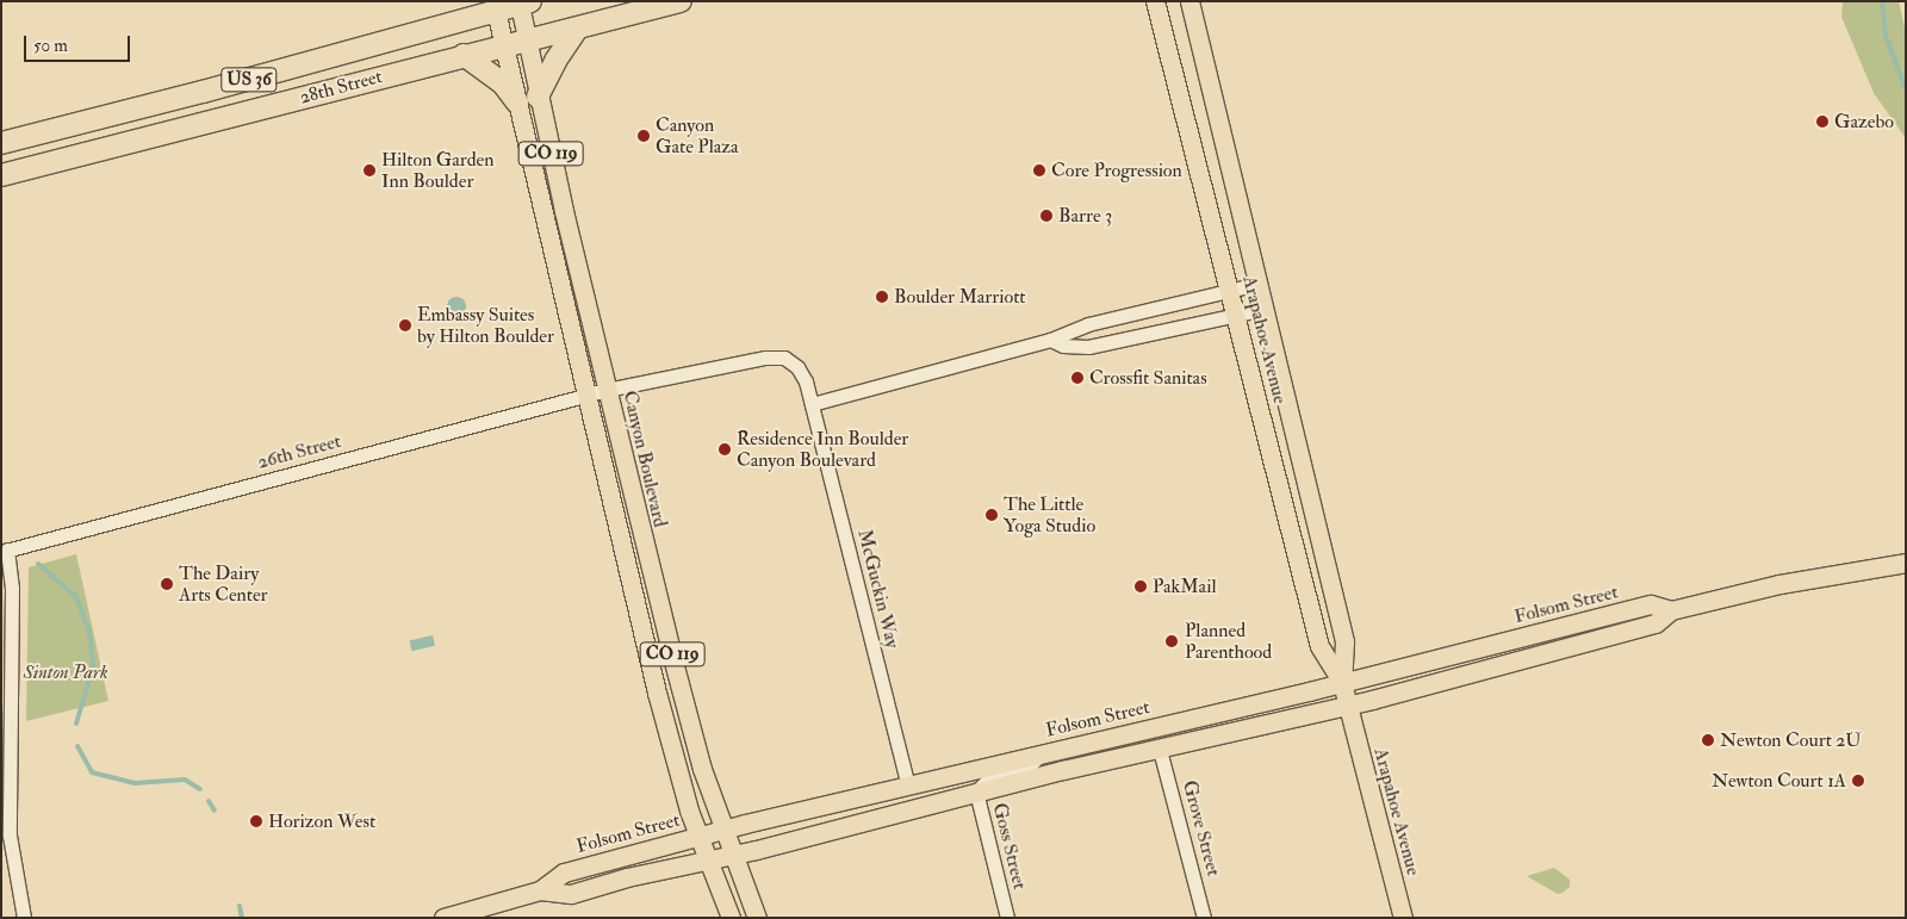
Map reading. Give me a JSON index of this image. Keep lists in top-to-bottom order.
{
  "streets": {
    "highway": ["US 36", "28th Street", "CO 119"],
    "main road": ["Arapahoe Avenue", "Canyon Boulevard", "Folsom Street"],
    "street": [
      "26th Street",
      "McGuckin Way",
      "Grove Street",
      "Goss Street"
    ]
  },
  "crossings": [
    ["28th Street", "CO 119"],
    ["28th Street", "Canyon Boulevard"],
    ["CO 119", "26th Street"],
    ["CO 119", "Folsom Street"],
    ["Arapahoe Avenue", "Folsom Street"],
    ["26th Street", "Canyon Boulevard"],
    ["26th Street", "McGuckin Way"],
    ["Canyon Boulevard", "McGuckin Way"],
    ["Canyon Boulevard", "Folsom Street"],
    ["McGuckin Way", "Folsom Street"],
    ["Folsom Street", "Grove Street"],
    ["Folsom Street", "Goss Street"]
  ],
  "parks": ["Sinton Park"],
  "places": [
    "Gazebo",
    "Canyon Gate Plaza",
    "Hilton Garden Inn Boulder",
    "Core Progression",
    "Barre 3",
    "Boulder Marriott",
    "Embassy Suites by Hilton Boulder",
    "Crossfit Sanitas",
    "Residence Inn Boulder Canyon Boulevard",
    "The Little Yoga Studio",
    "The Dairy Arts Center",
    "PakMail",
    "Planned Parenthood",
    "Newton Court 2U",
    "Newton Court 1A",
    "Horizon West"
  ],
  "scale_bar": "50 m"
}
